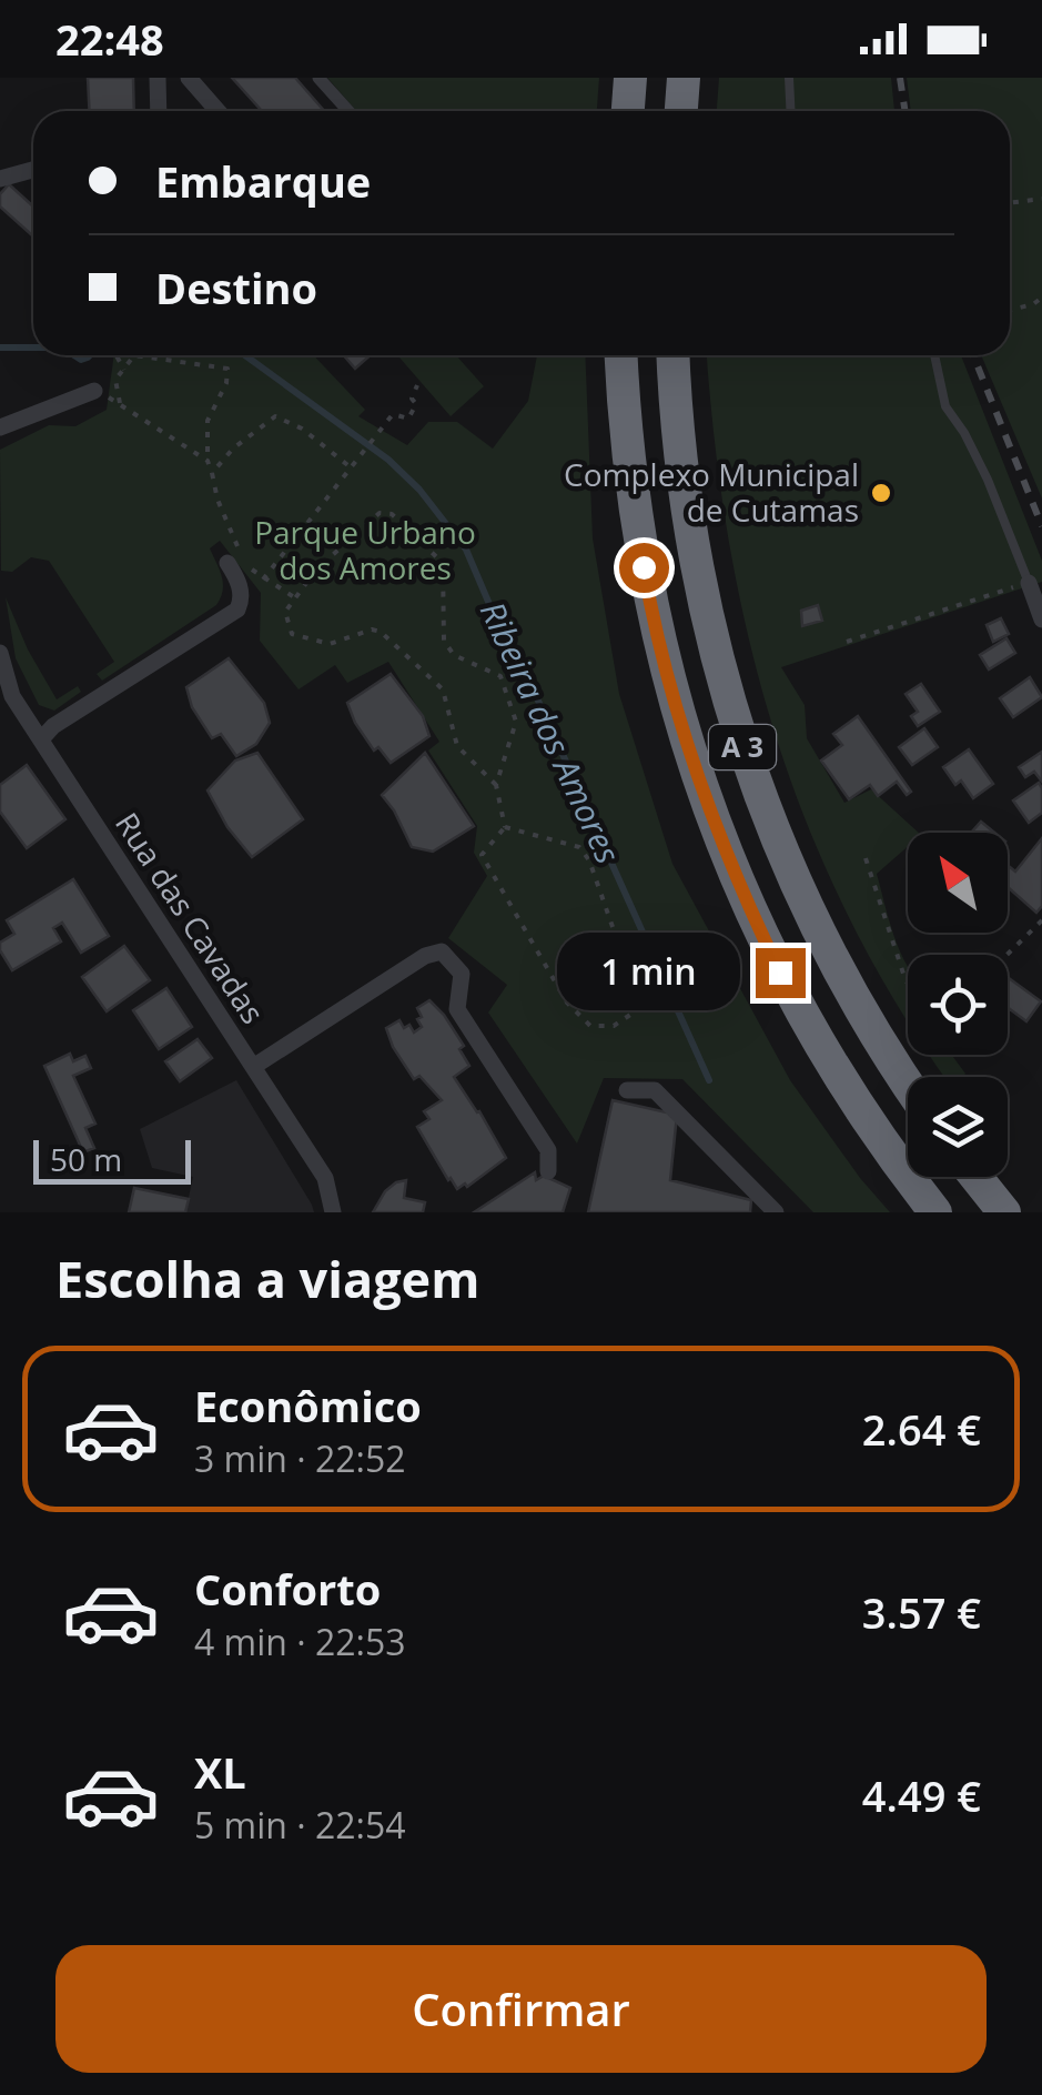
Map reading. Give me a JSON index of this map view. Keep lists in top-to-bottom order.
{
  "streets": {
    "highway": ["A 3"],
    "street": ["Rua das Cavadas"]
  },
  "water": ["Ribeira dos Amores"],
  "parks": ["Parque Urbano dos Amores"],
  "places": ["Complexo Municipal de Cutamas"],
  "scale_bar": "50 m",
  "north": "top left",
  "page": {
    "status": "22:48",
    "banner": ["Embarque", "Destino"],
    "bubble": "1 min",
    "scale": "50 m",
    "heading": "Escolha a viagem",
    "list": [
      {
        "name": "Econômico",
        "note": "3 min · 22:52",
        "value": "2.64 €"
      },
      {
        "name": "Conforto",
        "note": "4 min · 22:53",
        "value": "3.57 €"
      },
      {
        "name": "XL",
        "note": "5 min · 22:54",
        "value": "4.49 €"
      }
    ],
    "buttons": "Confirmar"
  }
}
